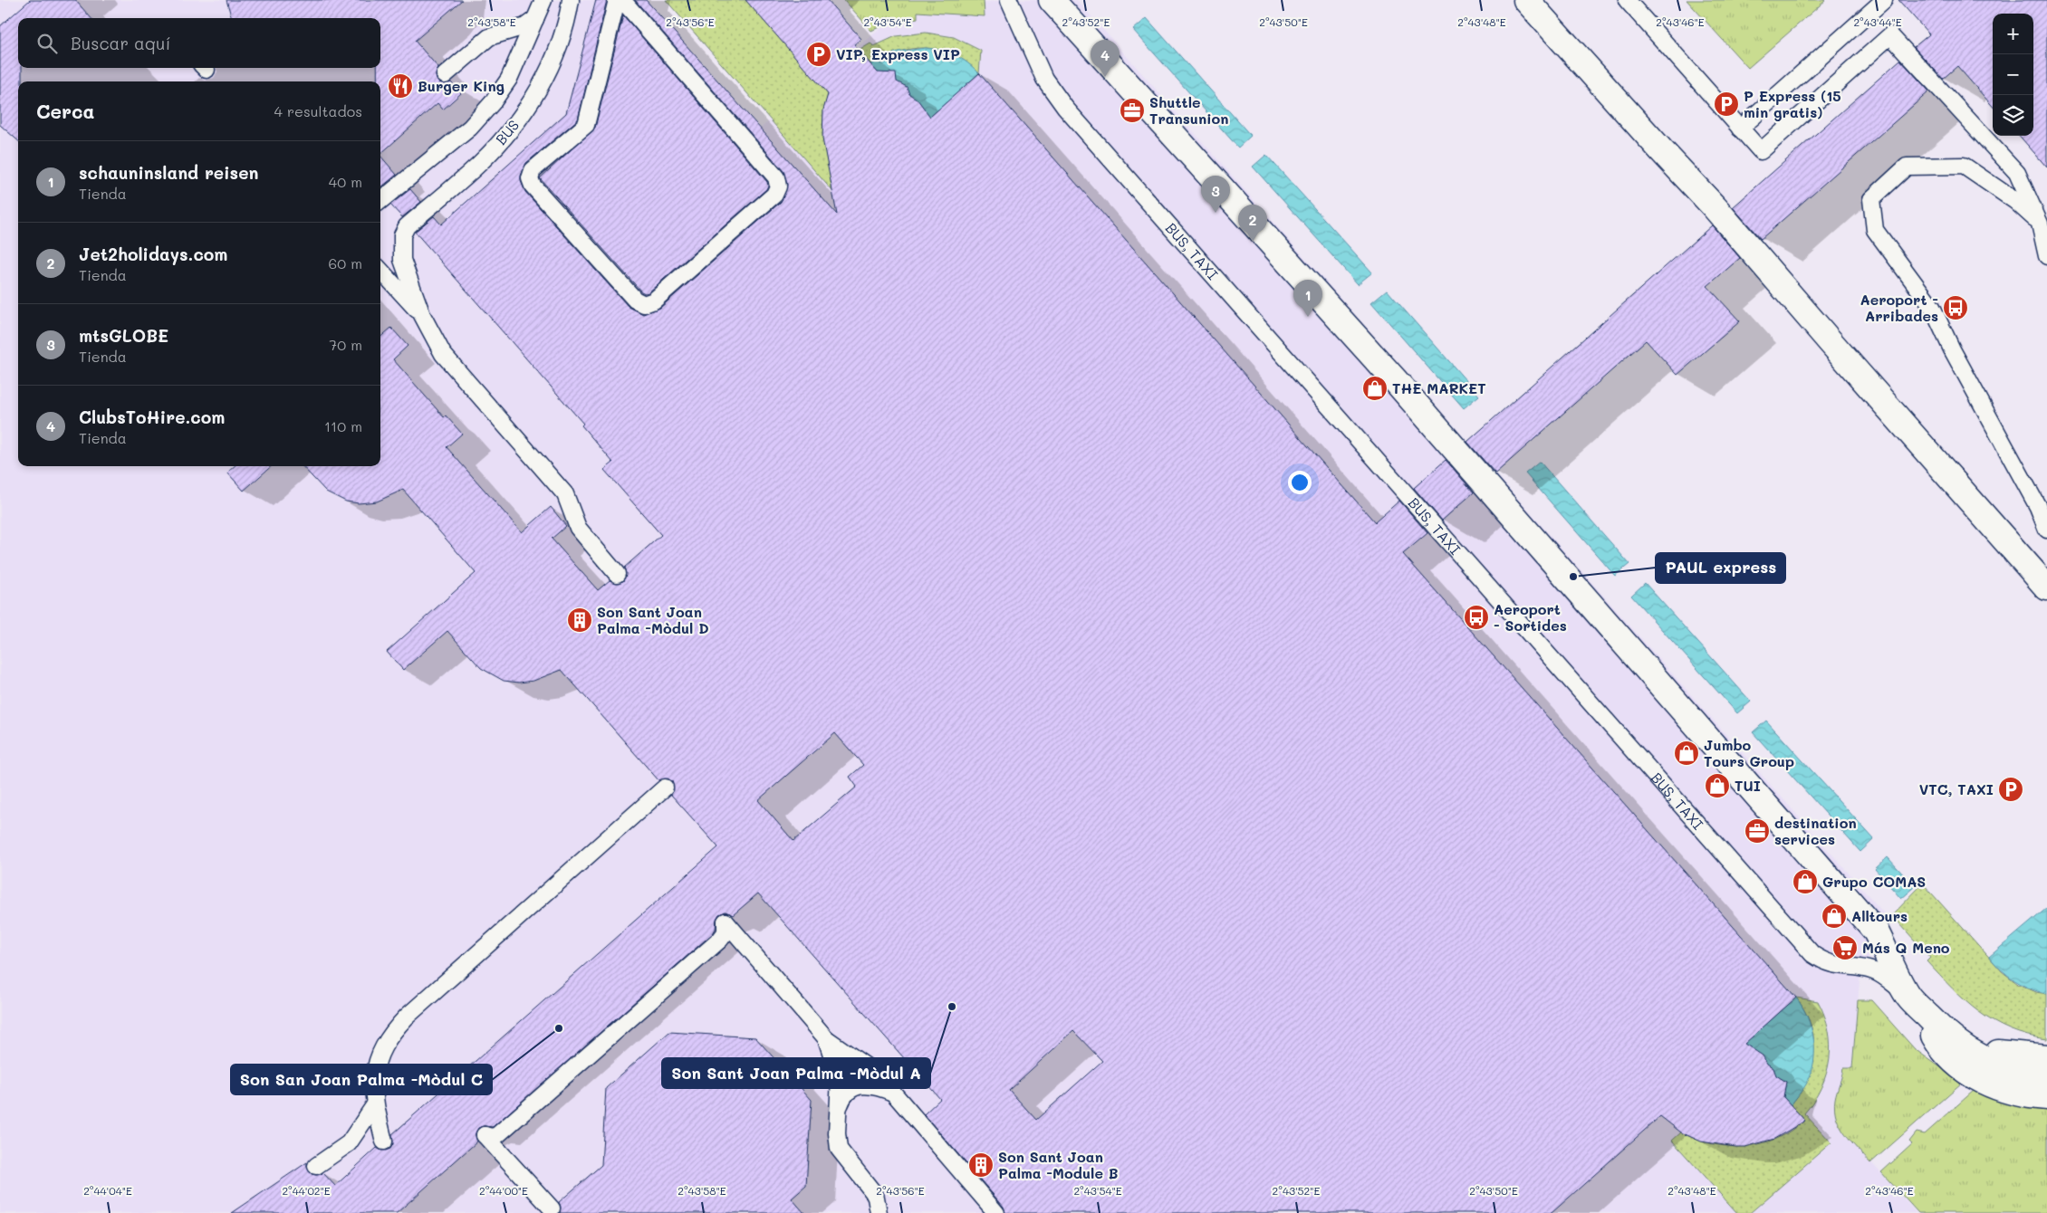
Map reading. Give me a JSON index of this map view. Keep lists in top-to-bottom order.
{
  "streets": {
    "lane": ["BUS", "BUS, TAXI"]
  },
  "places": {
    "parking": ["VIP, Express VIP", "P Express (15 min gratis)", "VTC, TAXI"],
    "restaurant": ["Burger King"],
    "office": ["Shuttle Transunion", "destination services"],
    "bus stop": ["Aeroport - Arribades", "Aeroport - Sortides"],
    "shop": [
      "THE MARKET",
      "Jumbo Tours Group",
      "TUI",
      "Grupo COMAS",
      "Alltours"
    ],
    "other": ["PAUL express", "Son Sant Joan Palma -Mòdul A", "Son San Joan Palma -Mòdul C"],
    "building": ["Son Sant Joan Palma -Mòdul D", "Son Sant Joan Palma -Module B"],
    "supermarket": ["Más Q Meno"]
  },
  "page": {
    "map_buttons": ["+", "−"],
    "search": "Buscar aquí",
    "pins": [
      "4",
      "3",
      "2",
      "1"
    ],
    "heading": ["Cerca", "4 resultados"],
    "list": [
      {
        "mark": "1",
        "name": "schauninsland reisen",
        "note": "Tienda",
        "value": "40 m"
      },
      {
        "mark": "2",
        "name": "Jet2holidays.com",
        "note": "Tienda",
        "value": "60 m"
      },
      {
        "mark": "3",
        "name": "mtsGLOBE",
        "note": "Tienda",
        "value": "70 m"
      },
      {
        "mark": "4",
        "name": "ClubsToHire.com",
        "note": "Tienda",
        "value": "110 m"
      }
    ]
  },
  "coordinates": [
    "2°43'58\"E",
    "2°43'56\"E",
    "2°43'54\"E",
    "2°43'52\"E",
    "2°43'50\"E",
    "2°43'48\"E",
    "2°43'44\"E",
    "2°43'46\"E",
    "2°44'04\"E",
    "2°44'02\"E",
    "2°44'00\"E"
  ]
}
